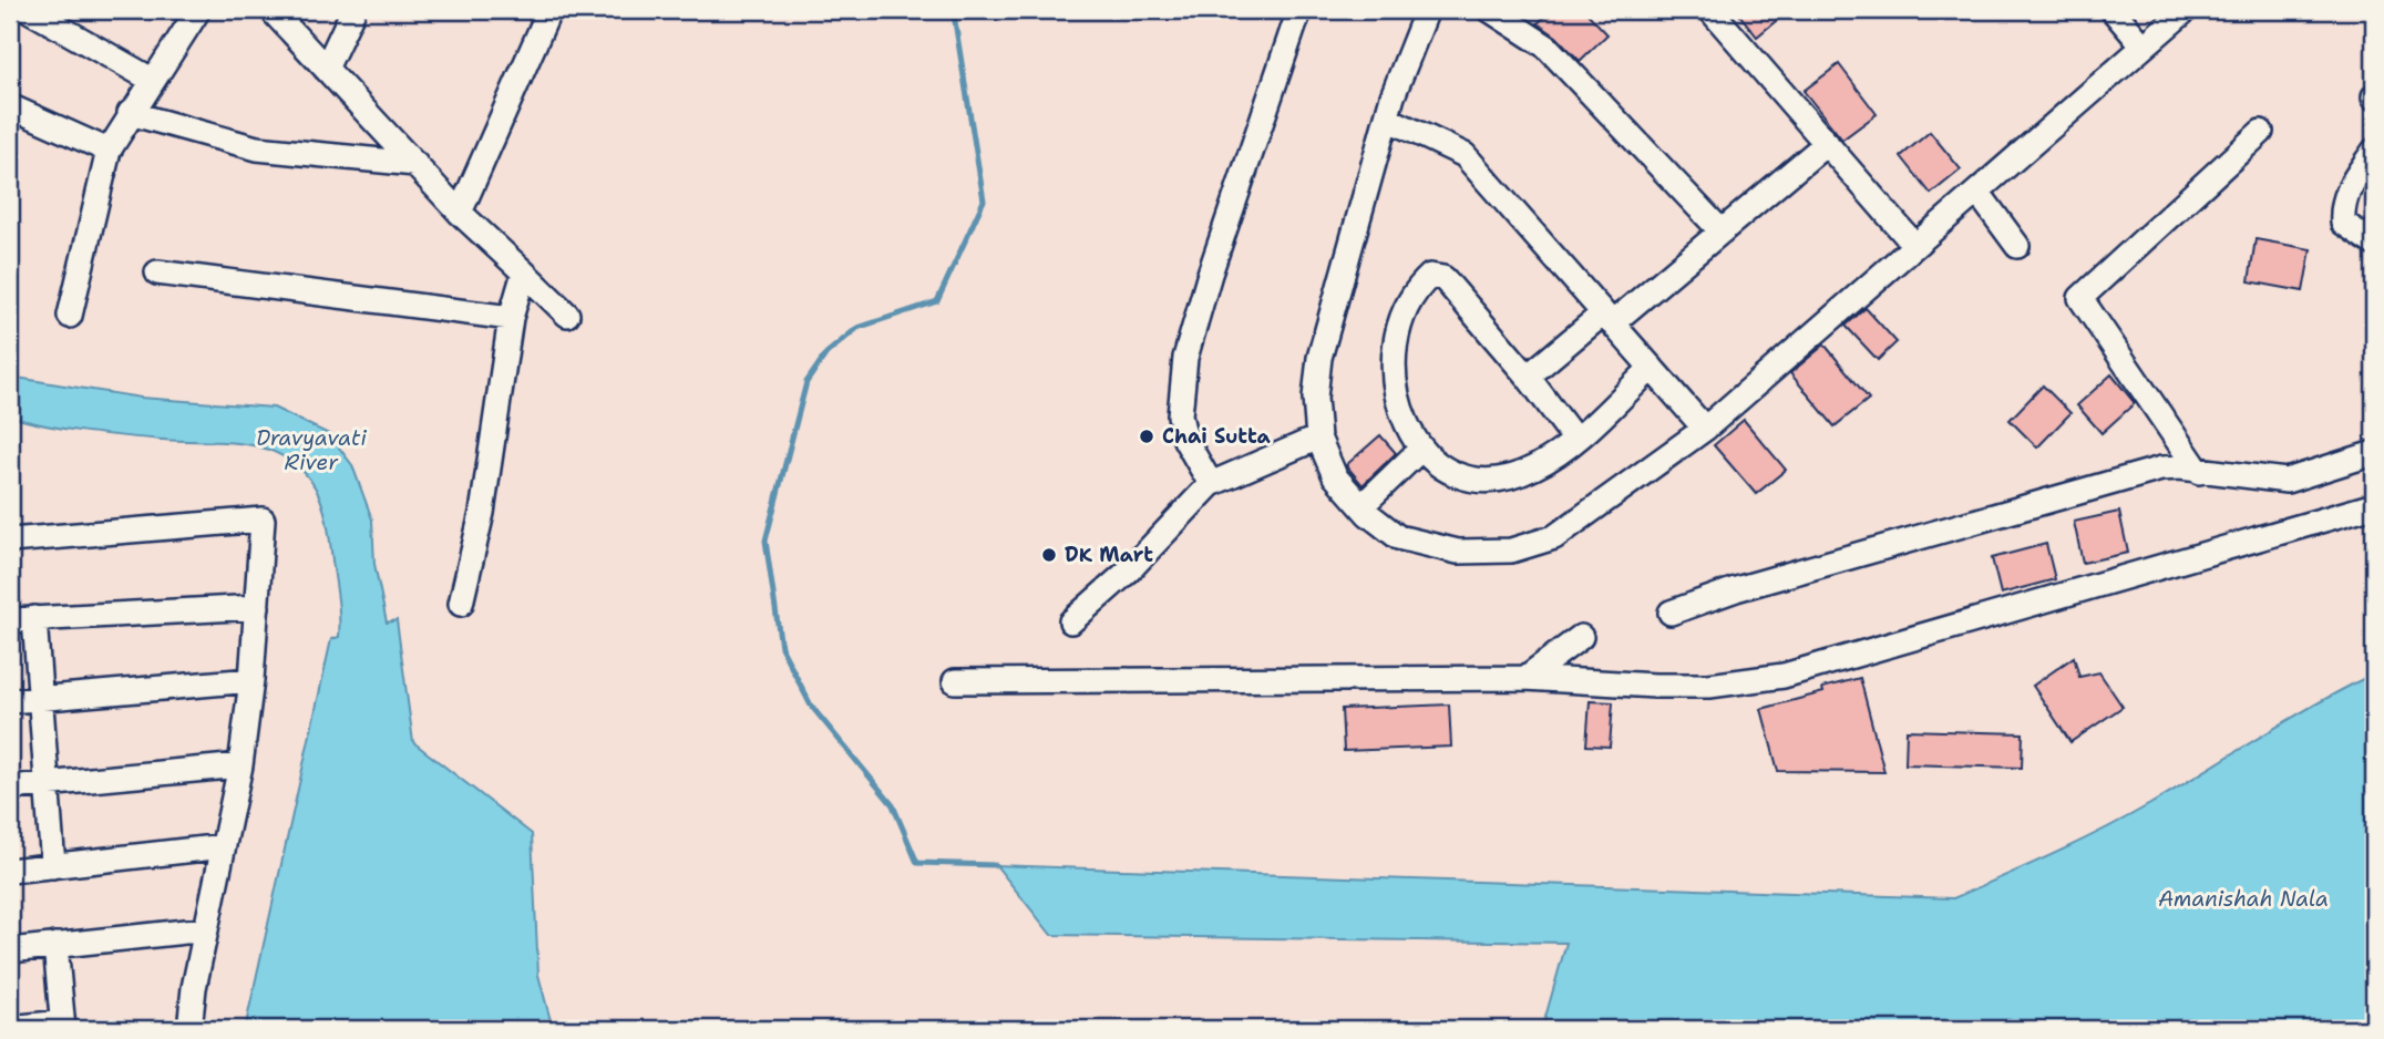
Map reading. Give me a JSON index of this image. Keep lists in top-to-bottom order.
{
  "water": ["Dravyavati River", "Amanishah Nala"],
  "places": ["Chai Sutta", "DK Mart"]
}
